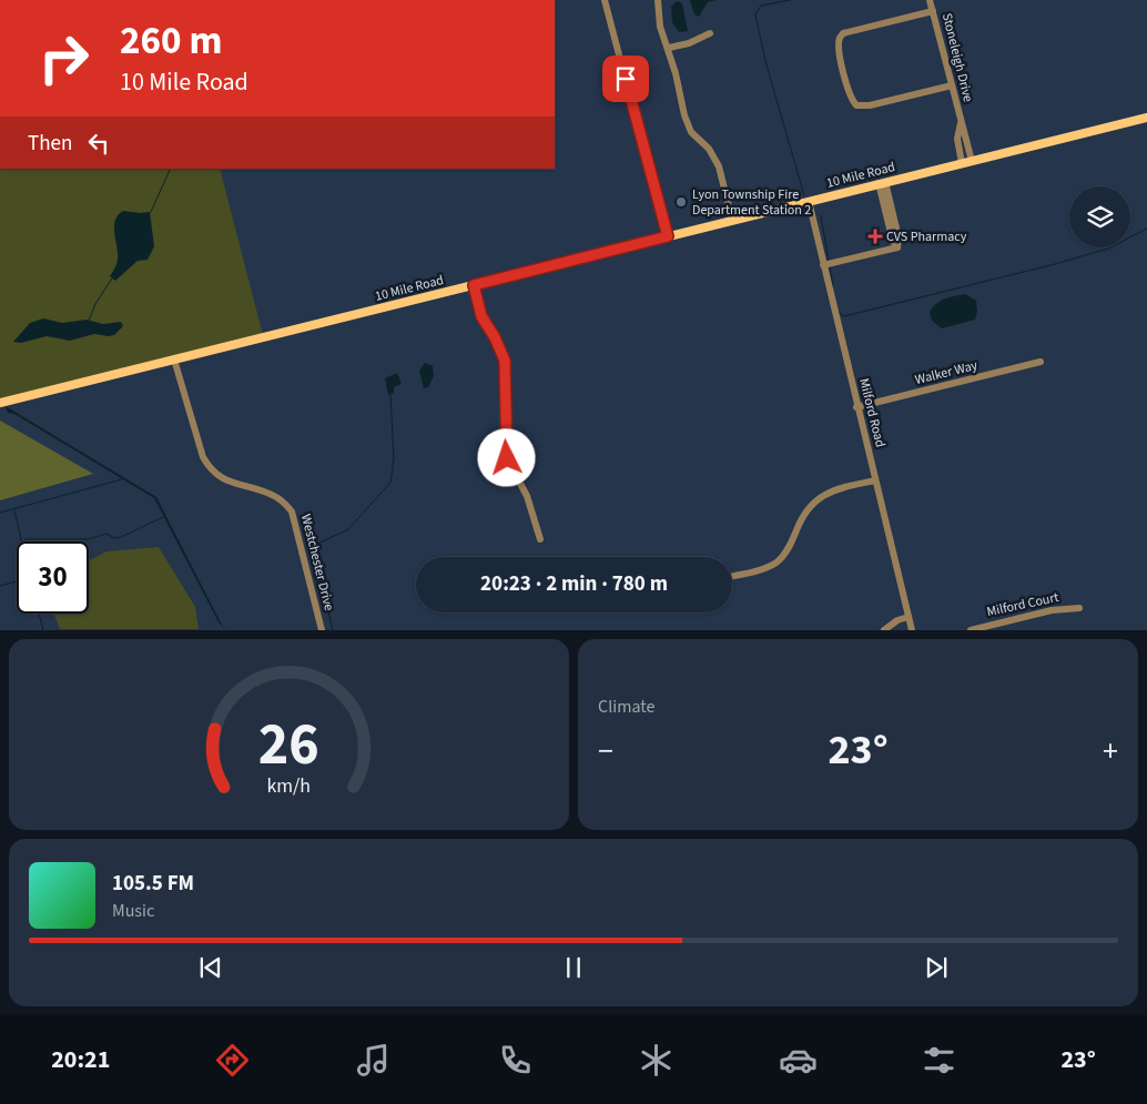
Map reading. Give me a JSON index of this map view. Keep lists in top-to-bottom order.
{
  "streets": {
    "main road": ["10 Mile Road"],
    "street": [
      "Stoneleigh Drive",
      "Walker Way",
      "Milford Road",
      "Westchester Drive",
      "Milford Court"
    ]
  },
  "crossings": [
    ["Stoneleigh Drive", "10 Mile Road"],
    ["10 Mile Road", "Milford Road"],
    ["10 Mile Road", "Westchester Drive"],
    ["Walker Way", "Milford Road"]
  ],
  "places": {
    "other": ["Lyon Township Fire Department Station 2"],
    "health": ["CVS Pharmacy"]
  },
  "page": {
    "turn": ["260 m", "10 Mile Road"],
    "then": "Then",
    "limit": "30",
    "trip": "20:23 · 2 min · 780 m",
    "tile": "Climate",
    "heat": ["−", "23°", "+"],
    "song": ["105.5 FM", "Music"],
    "tabs": ["20:21", "23°"],
    "gauge": ["26", "km/h"]
  }
}
